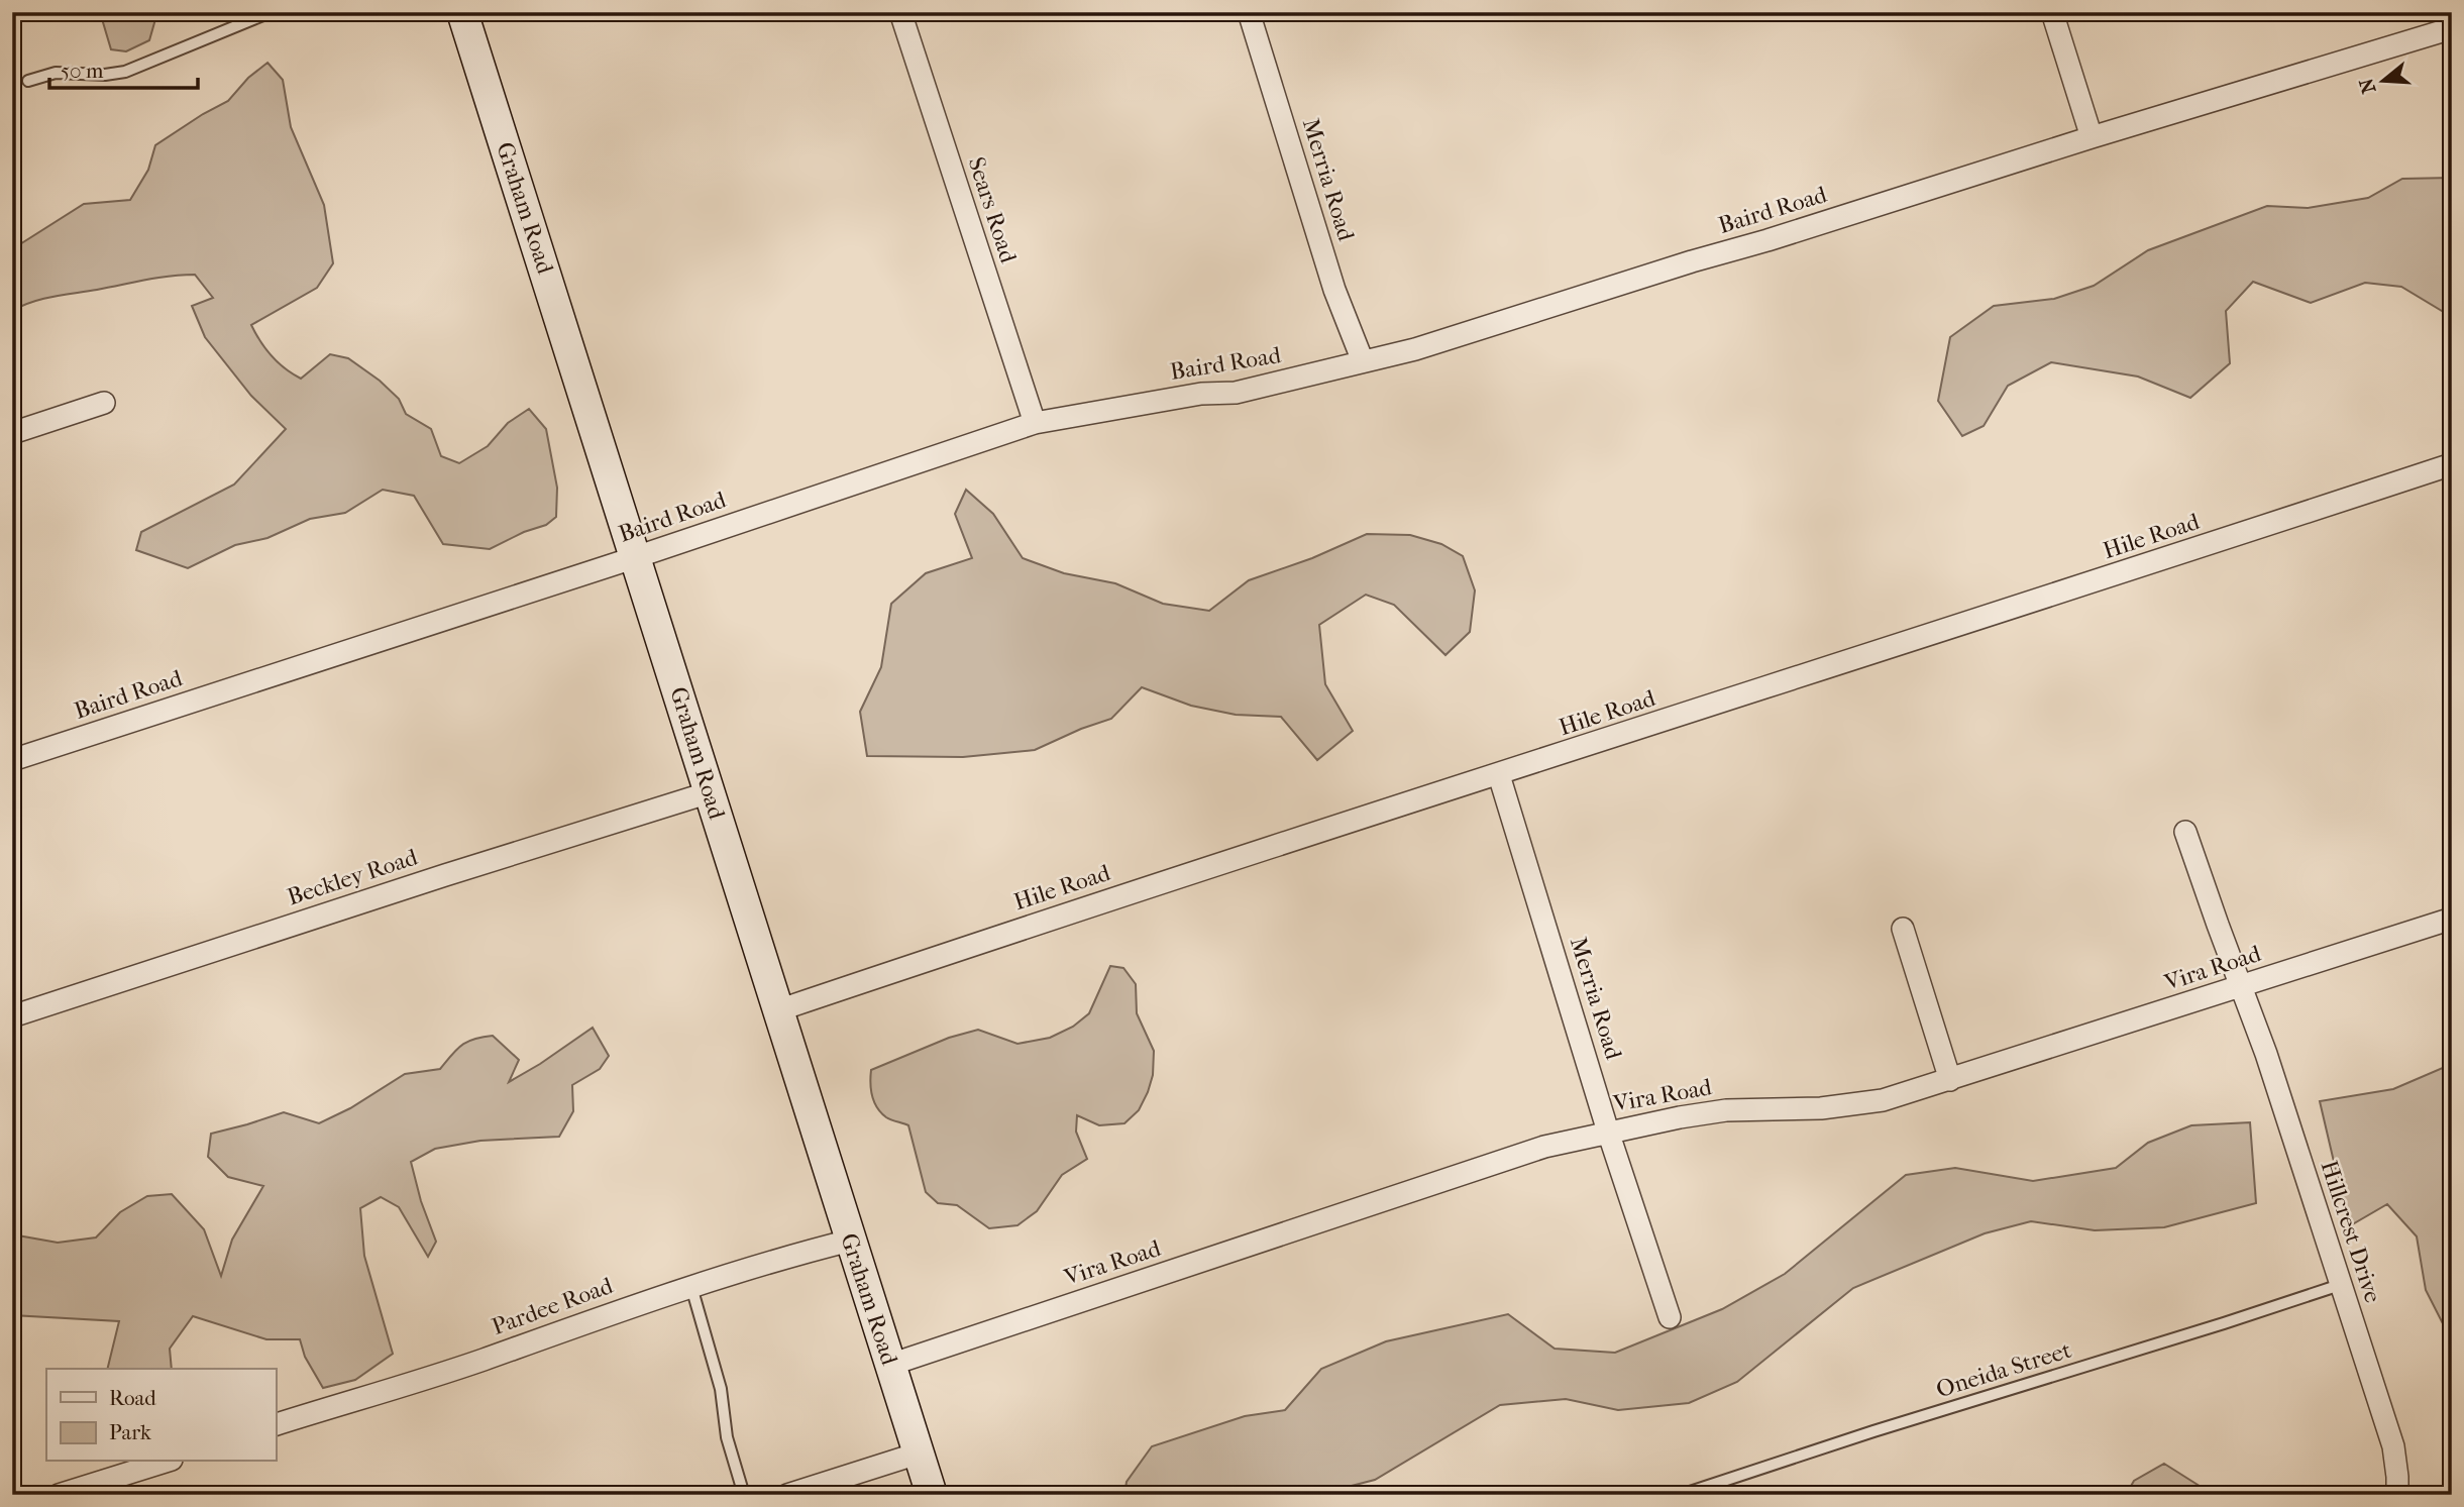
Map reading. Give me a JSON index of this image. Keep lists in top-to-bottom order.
{
  "streets": {
    "main road": ["Graham Road"],
    "street": [
      "Merria Road",
      "Sears Road",
      "Baird Road",
      "Hile Road",
      "Beckley Road",
      "Vira Road",
      "Hillcrest Drive",
      "Pardee Road"
    ],
    "lane": ["Oneida Street"]
  },
  "crossings": [
    ["Merria Road", "Baird Road"],
    ["Merria Road", "Hile Road"],
    ["Merria Road", "Vira Road"],
    ["Graham Road", "Baird Road"],
    ["Graham Road", "Hile Road"],
    ["Graham Road", "Beckley Road"],
    ["Graham Road", "Vira Road"],
    ["Graham Road", "Pardee Road"],
    ["Sears Road", "Baird Road"],
    ["Vira Road", "Hillcrest Drive"],
    ["Hillcrest Drive", "Oneida Street"]
  ],
  "legend": ["Road", "Park"],
  "scale_bar": "50 m",
  "north": "left"
}
